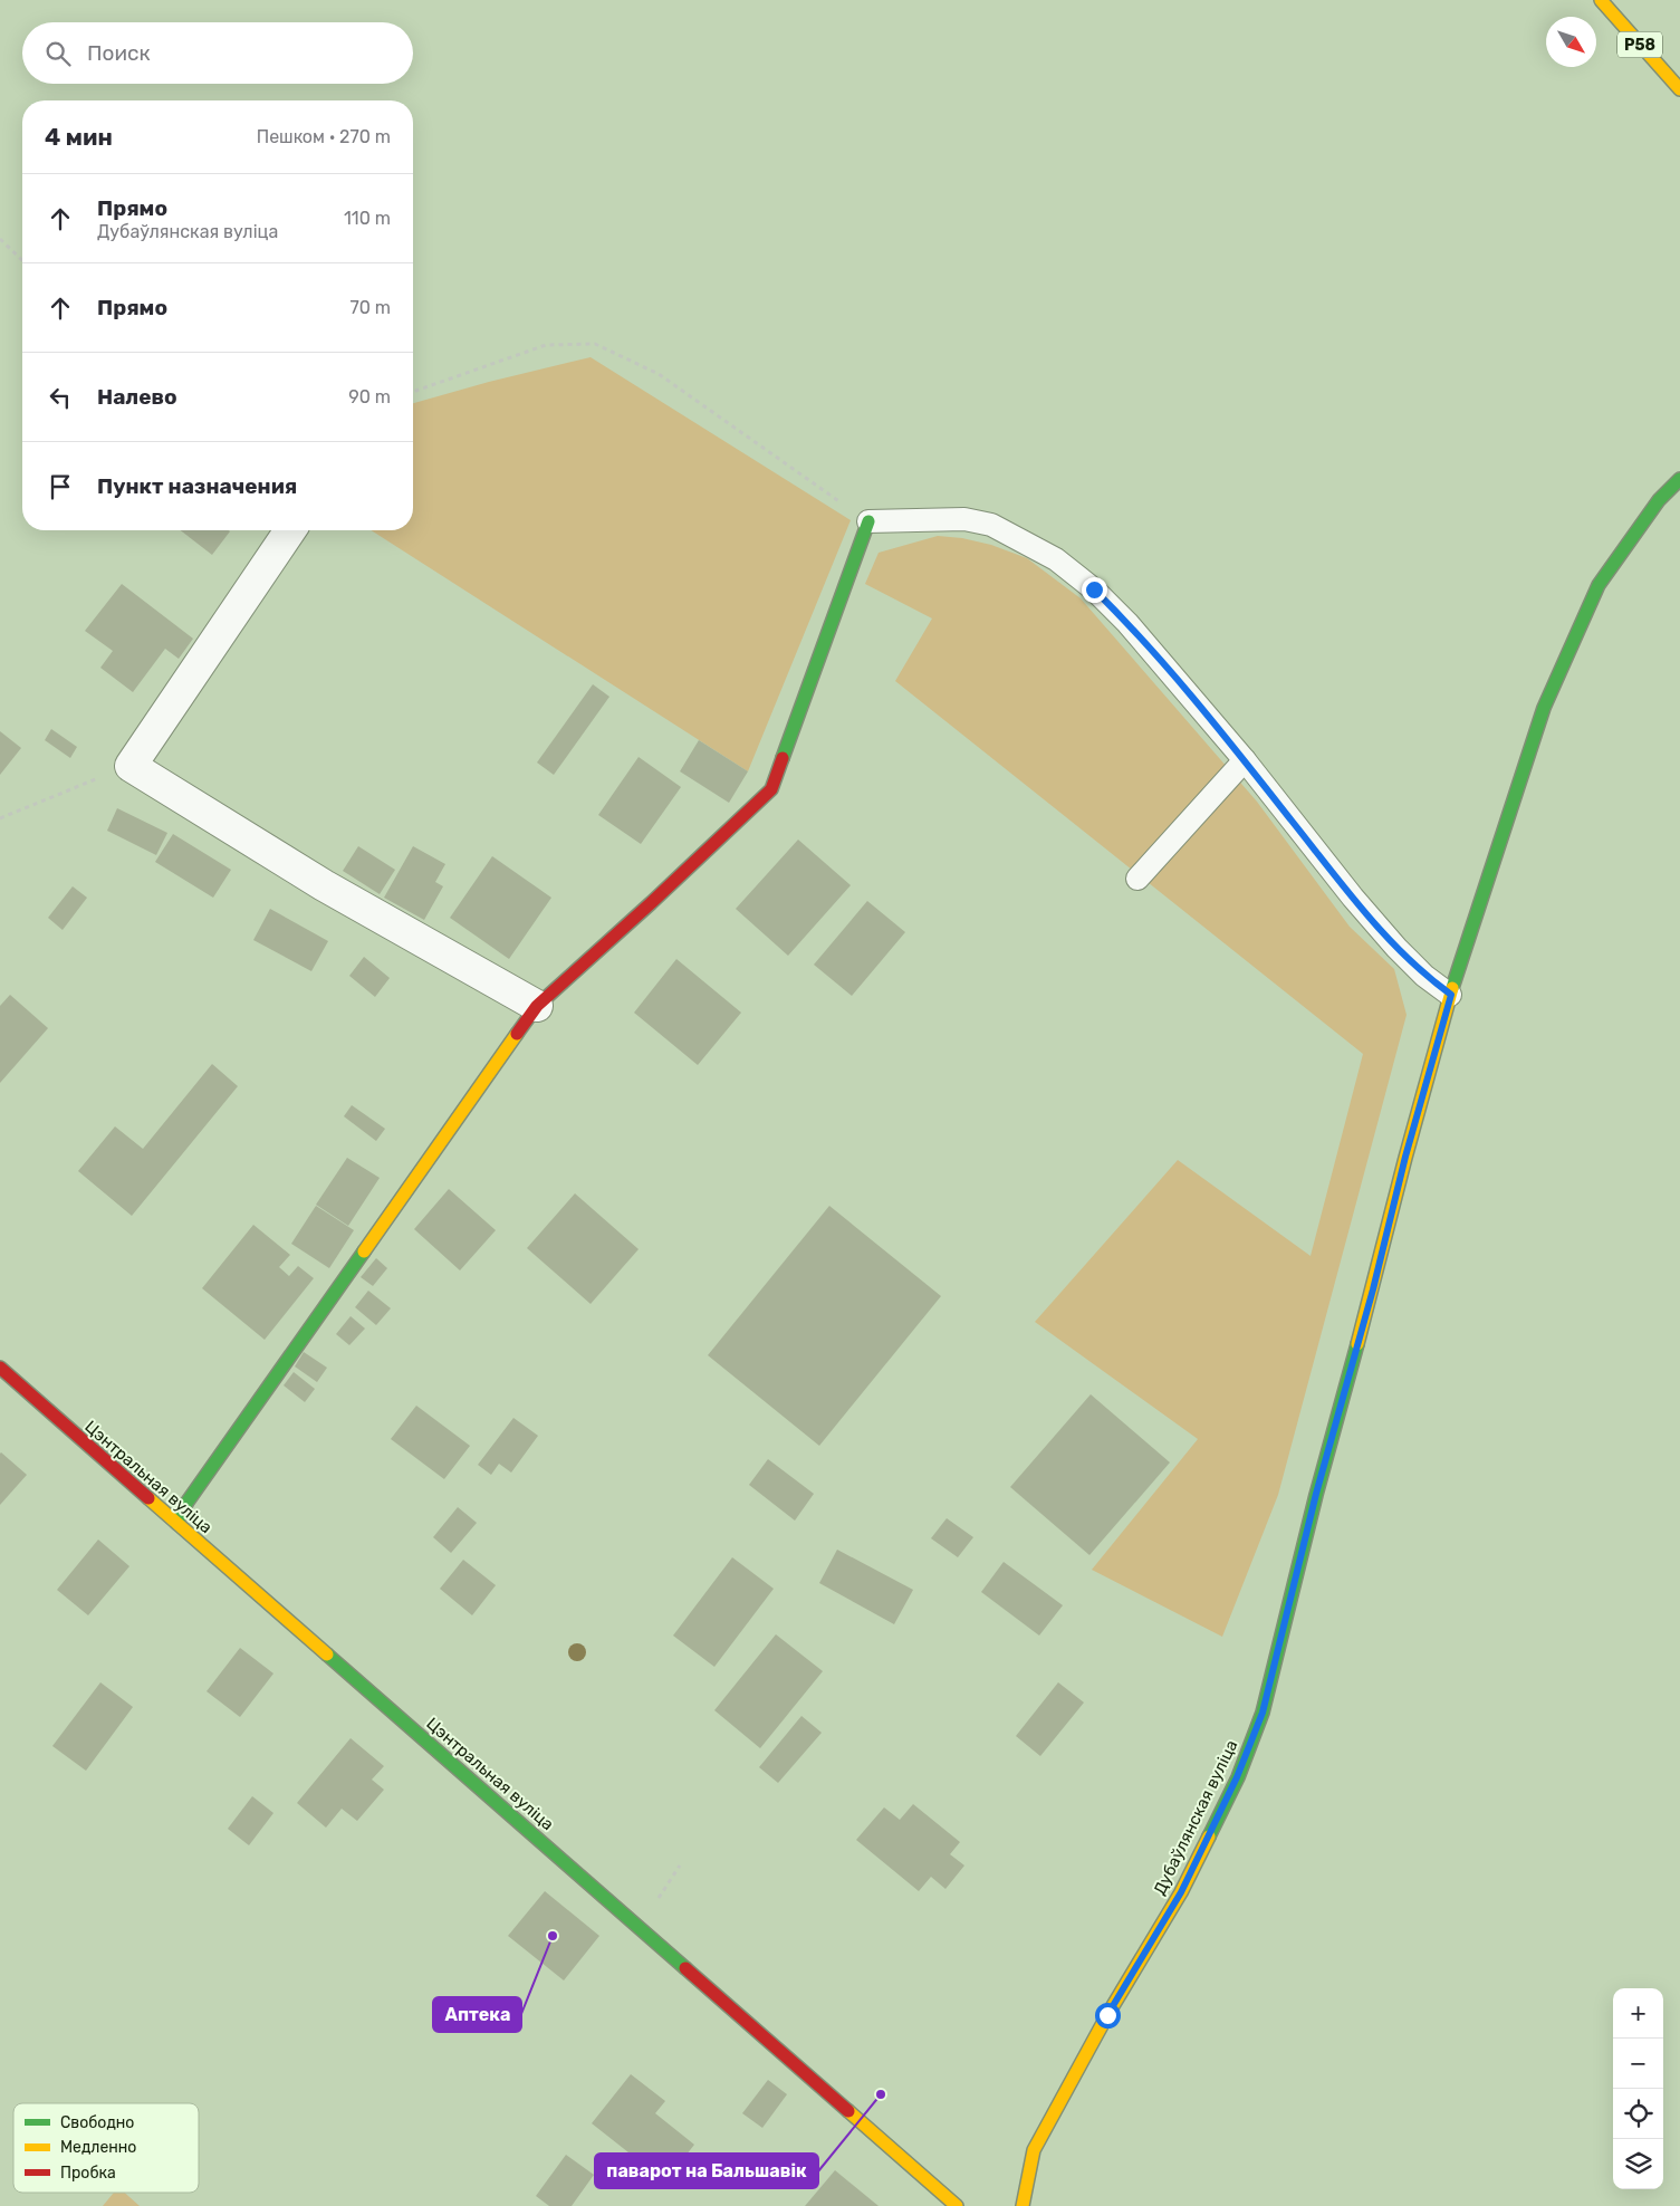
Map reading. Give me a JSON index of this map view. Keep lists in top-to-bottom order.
{
  "streets": {
    "main road": ["Р58", "Цэнтральная вуліца", "Дубаўлянская вуліца"]
  },
  "places": ["Аптека", "паварот на Бальшавік"],
  "legend": ["Свободно", "Медленно", "Пробка"],
  "north": "bottom right",
  "page": {
    "search": "Поиск",
    "heading": ["4 мин", "Пешком · 270 m"],
    "list": [
      ["Прямо", "Дубаўлянская вуліца", "110 m"],
      ["Прямо", "70 m"],
      ["Налево", "90 m"],
      "Пункт назначения"
    ],
    "map_buttons": ["+", "−"]
  }
}
